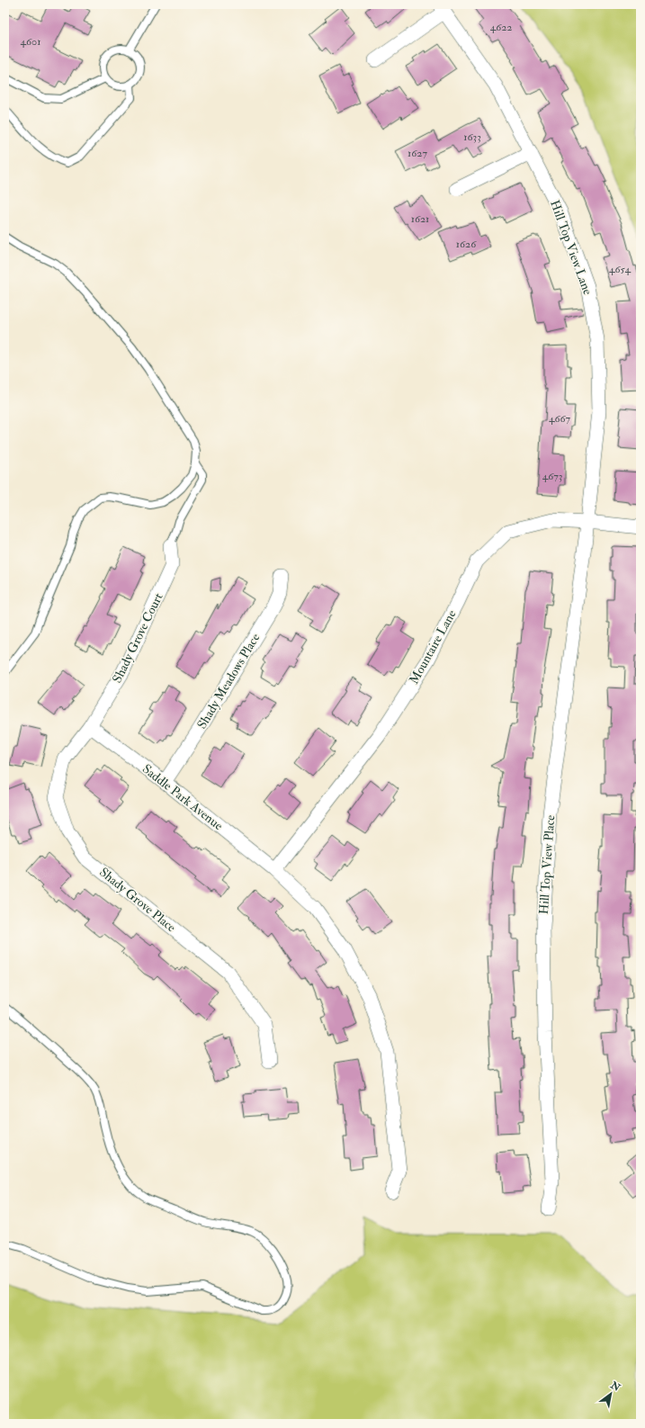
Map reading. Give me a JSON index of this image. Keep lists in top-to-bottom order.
{
  "streets": {
    "street": [
      "Hill Top View Lane",
      "Shady Grove Court",
      "Mountaire Lane",
      "Shady Meadows Place",
      "Saddle Park Avenue",
      "Hill Top View Place",
      "Shady Grove Place"
    ]
  },
  "crossings": [
    ["Hill Top View Lane", "Mountaire Lane"],
    ["Hill Top View Lane", "Hill Top View Place"],
    ["Shady Grove Court", "Saddle Park Avenue"],
    ["Shady Grove Court", "Shady Grove Place"],
    ["Mountaire Lane", "Saddle Park Avenue"],
    ["Mountaire Lane", "Hill Top View Place"],
    ["Shady Meadows Place", "Saddle Park Avenue"],
    ["Saddle Park Avenue", "Shady Grove Place"]
  ],
  "house_numbers": [
    "4622",
    "4601",
    "1633",
    "1627",
    "1621",
    "1626",
    "4654",
    "4667",
    "4673"
  ],
  "north": "top right"
}
